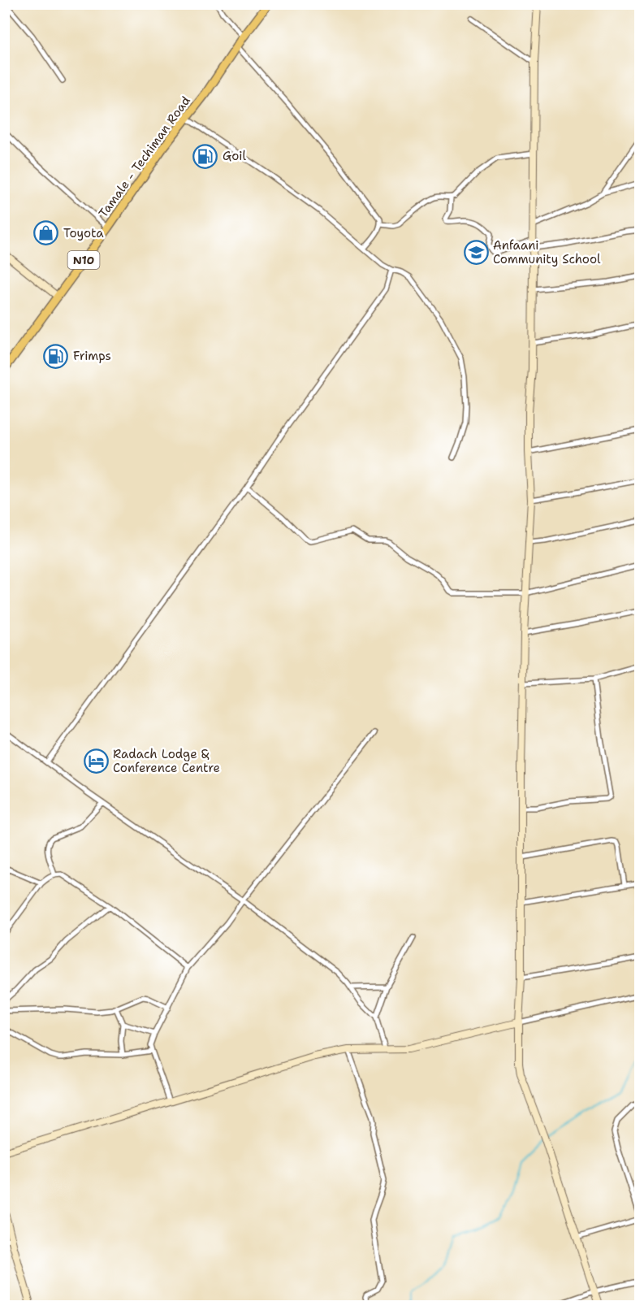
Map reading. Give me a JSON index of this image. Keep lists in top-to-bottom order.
{
  "streets": {
    "highway": ["Tamale - Techiman Road", "N10"]
  },
  "places": {
    "fuel station": ["Goil", "Frimps"],
    "shop": ["Toyota"],
    "school or university": ["Anfaani Community School"],
    "hotel": ["Radach Lodge & Conference Centre"]
  }
}
